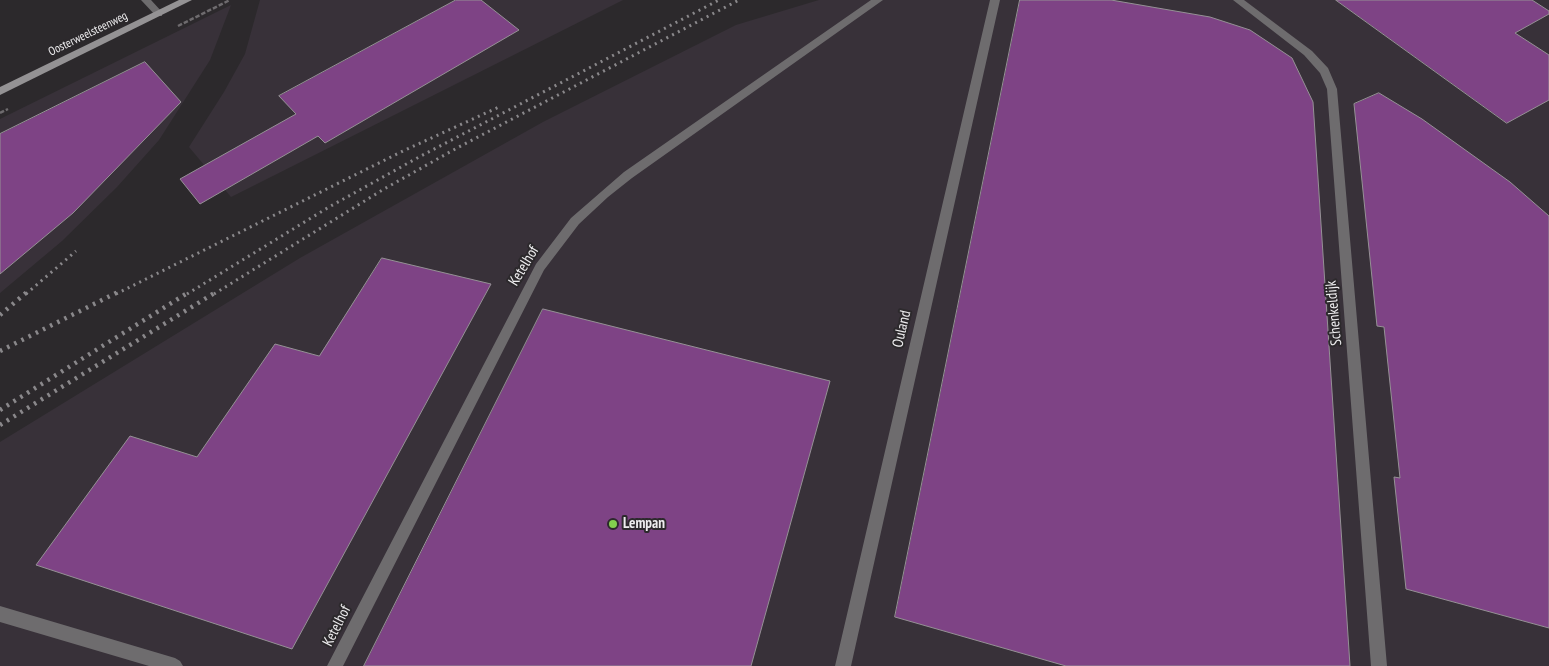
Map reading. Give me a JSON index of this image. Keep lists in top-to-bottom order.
{
  "streets": {
    "main road": ["Oosterweelsteenweg"],
    "street": ["Ketelhof", "Schenkeldijk", "Ouland"]
  },
  "places": ["Lempan"]
}
